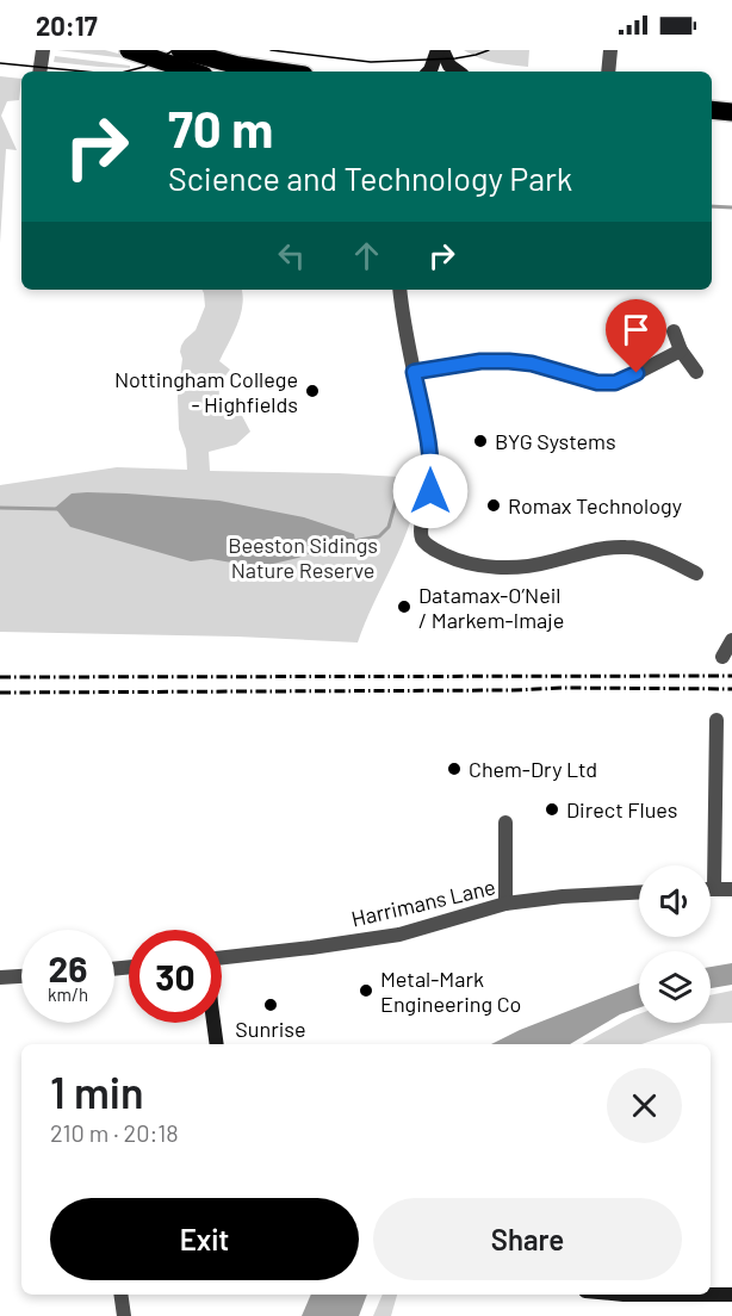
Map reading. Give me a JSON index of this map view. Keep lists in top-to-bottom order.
{
  "streets": {
    "street": ["Harrimans Lane"]
  },
  "parks": ["Beeston Sidings Nature Reserve"],
  "places": [
    "Nottingham College - Highfields",
    "BYG Systems",
    "Romax Technology",
    "Datamax-O’Neil / Markem-Imaje",
    "Chem-Dry Ltd",
    "Direct Flues",
    "Metal-Mark Engineering Co",
    "Sunrise"
  ],
  "page": {
    "status": "20:17",
    "turn": ["70 m", "Science and Technology Park"],
    "speed": "26 km/h",
    "limit": "30",
    "heading": ["1 min", "210 m · 20:18"],
    "buttons": ["Exit", "Share"]
  }
}
